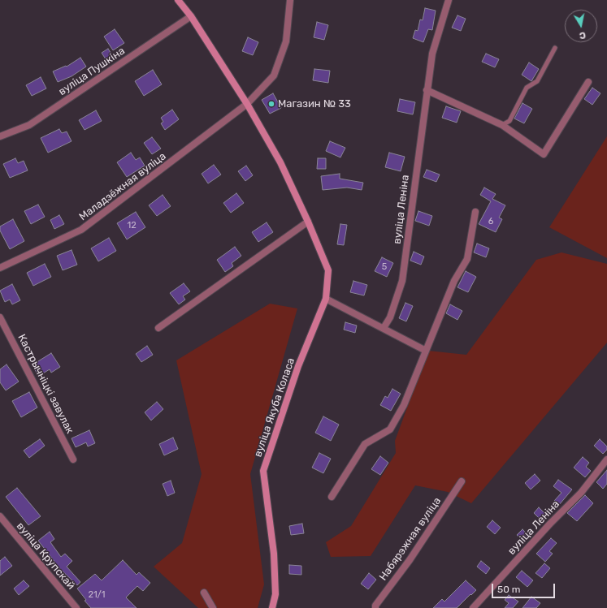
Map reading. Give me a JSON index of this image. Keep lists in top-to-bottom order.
{
  "streets": {
    "street": [
      "вуліца Пушкіна",
      "Маладзёжная вуліца",
      "вуліца Леніна",
      "Кастрычніцкі завулак",
      "вуліца Якуба Коласа",
      "Набярэжная вуліца",
      "вуліца Крупскай"
    ]
  },
  "crossings": [
    ["вуліца Пушкіна", "вуліца Якуба Коласа"],
    ["Маладзёжная вуліца", "вуліца Якуба Коласа"]
  ],
  "places": ["Магазин № 33"],
  "house_numbers": [
    "6",
    "12",
    "5",
    "21/1"
  ],
  "scale_bar": "50 m",
  "north": "bottom"
}
